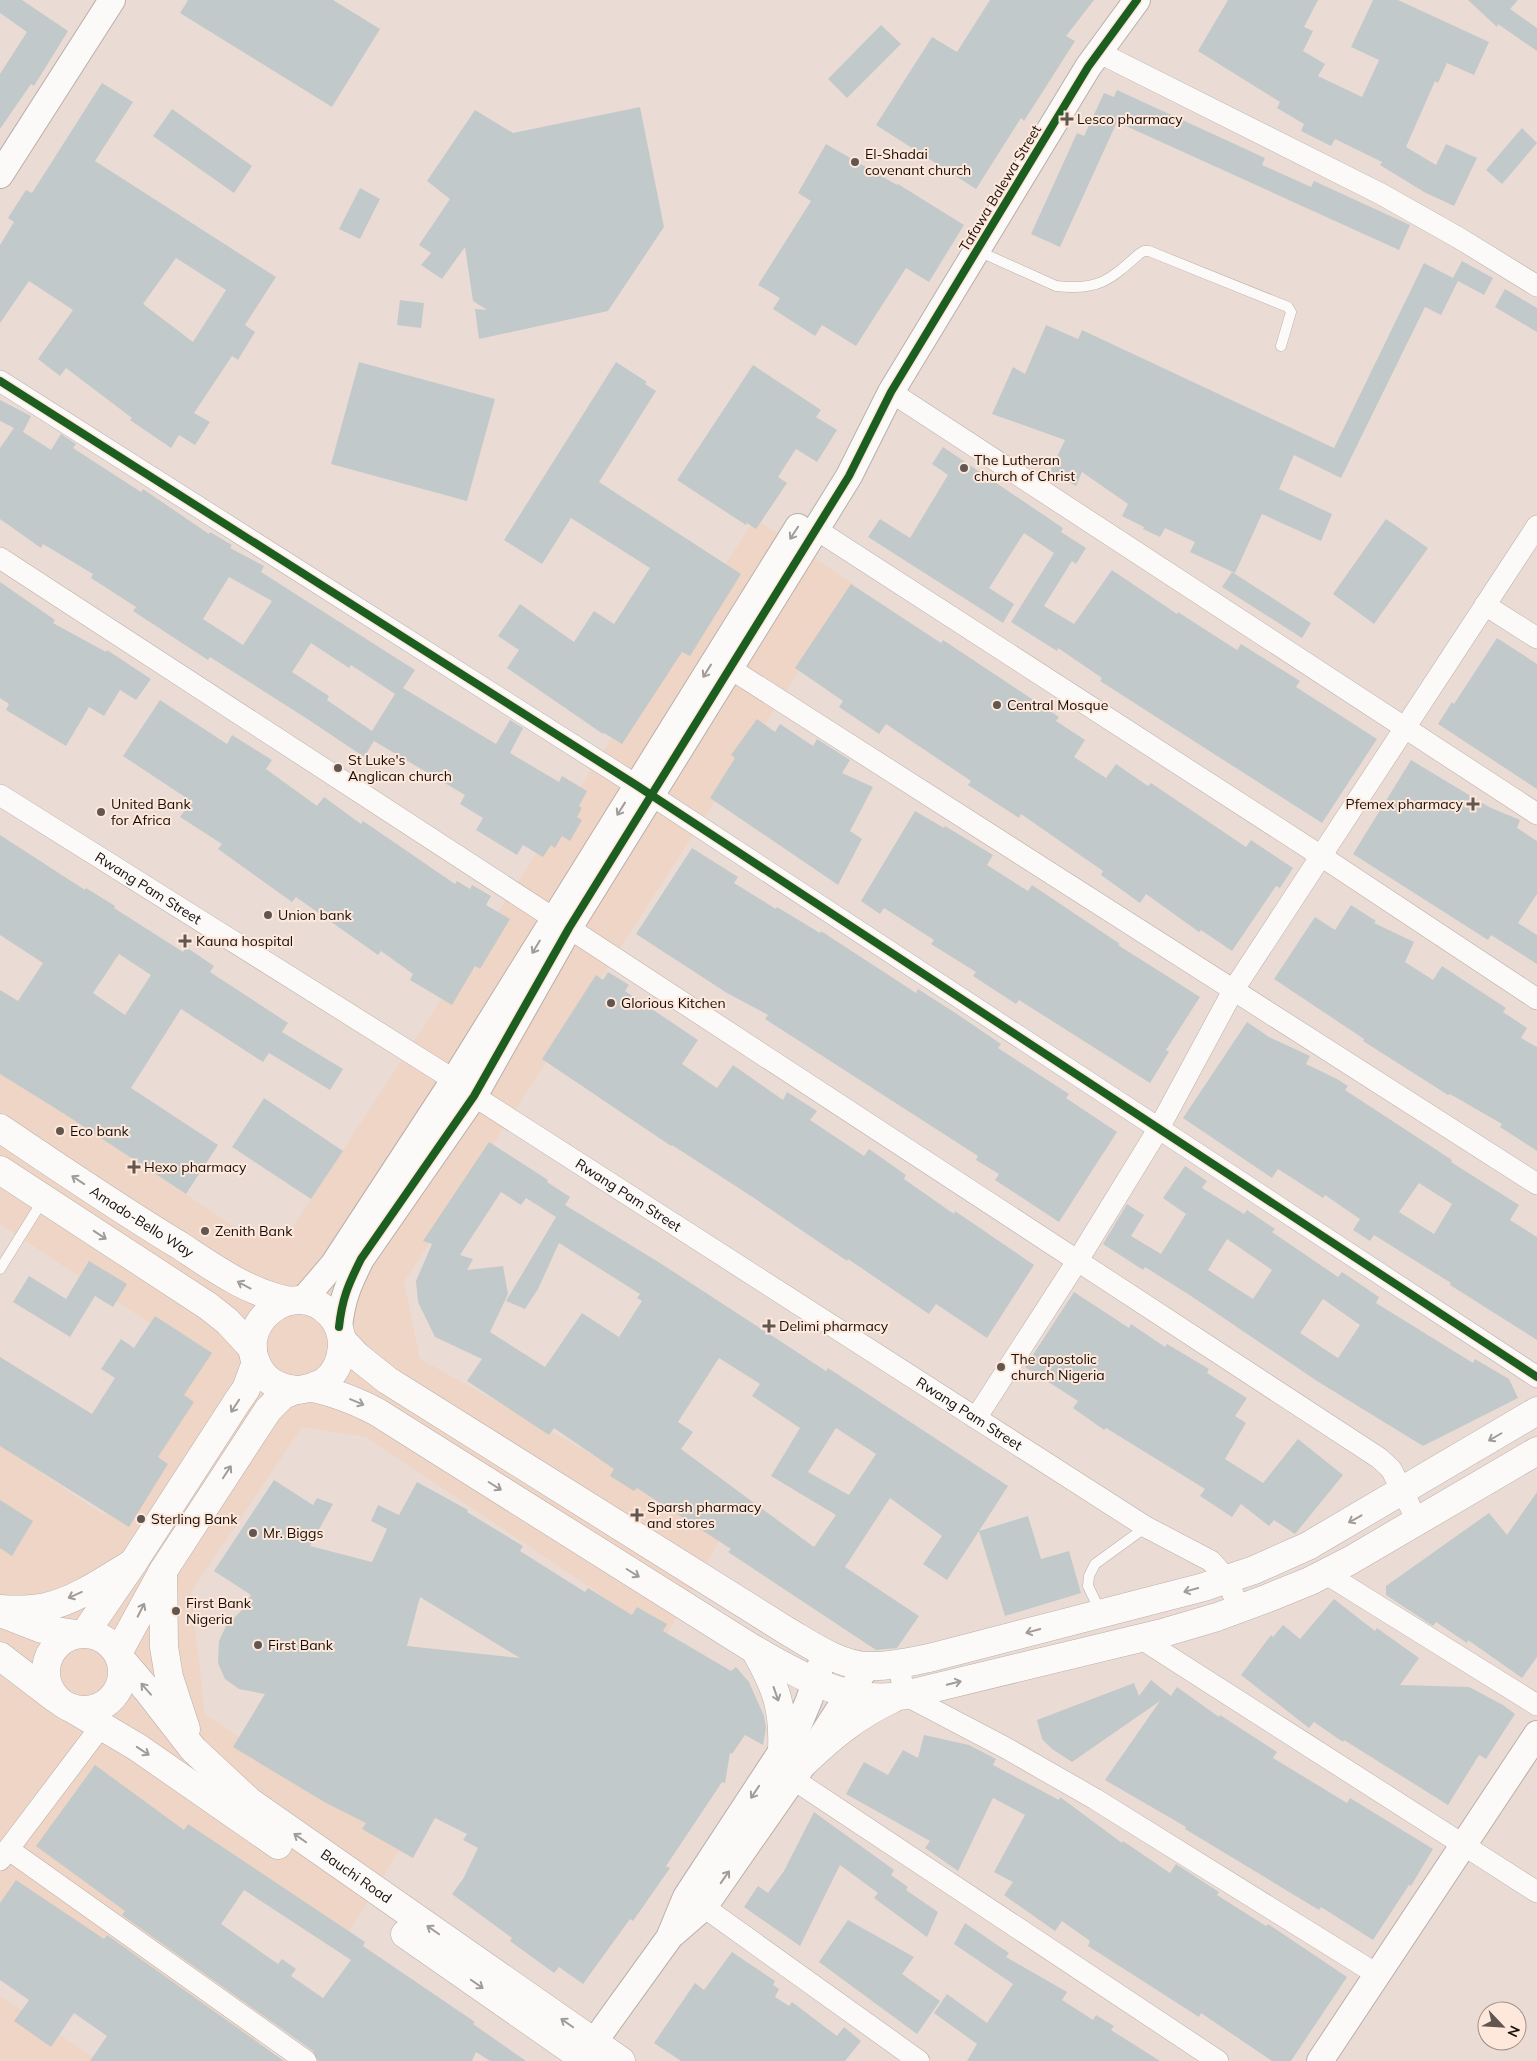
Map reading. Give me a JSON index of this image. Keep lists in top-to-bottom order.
{
  "streets": {
    "main road": ["Amado-Bello Way", "Bauchi Road"],
    "street": ["Tafawa Balewa Street", "Rwang Pam Street"]
  },
  "places": {
    "health": [
      "Lesco pharmacy",
      "Pfemex pharmacy",
      "Kauna hospital",
      "Hexo pharmacy",
      "Delimi pharmacy",
      "Sparsh pharmacy and stores"
    ],
    "other": [
      "El-Shadai covenant church",
      "The Lutheran church of Christ",
      "Central Mosque",
      "St Luke's Anglican church",
      "United Bank for Africa",
      "Union bank",
      "Glorious Kitchen",
      "Eco bank",
      "Zenith Bank",
      "The apostolic church Nigeria",
      "Sterling Bank",
      "Mr. Biggs",
      "First Bank Nigeria",
      "First Bank"
    ]
  },
  "north": "bottom right"
}
